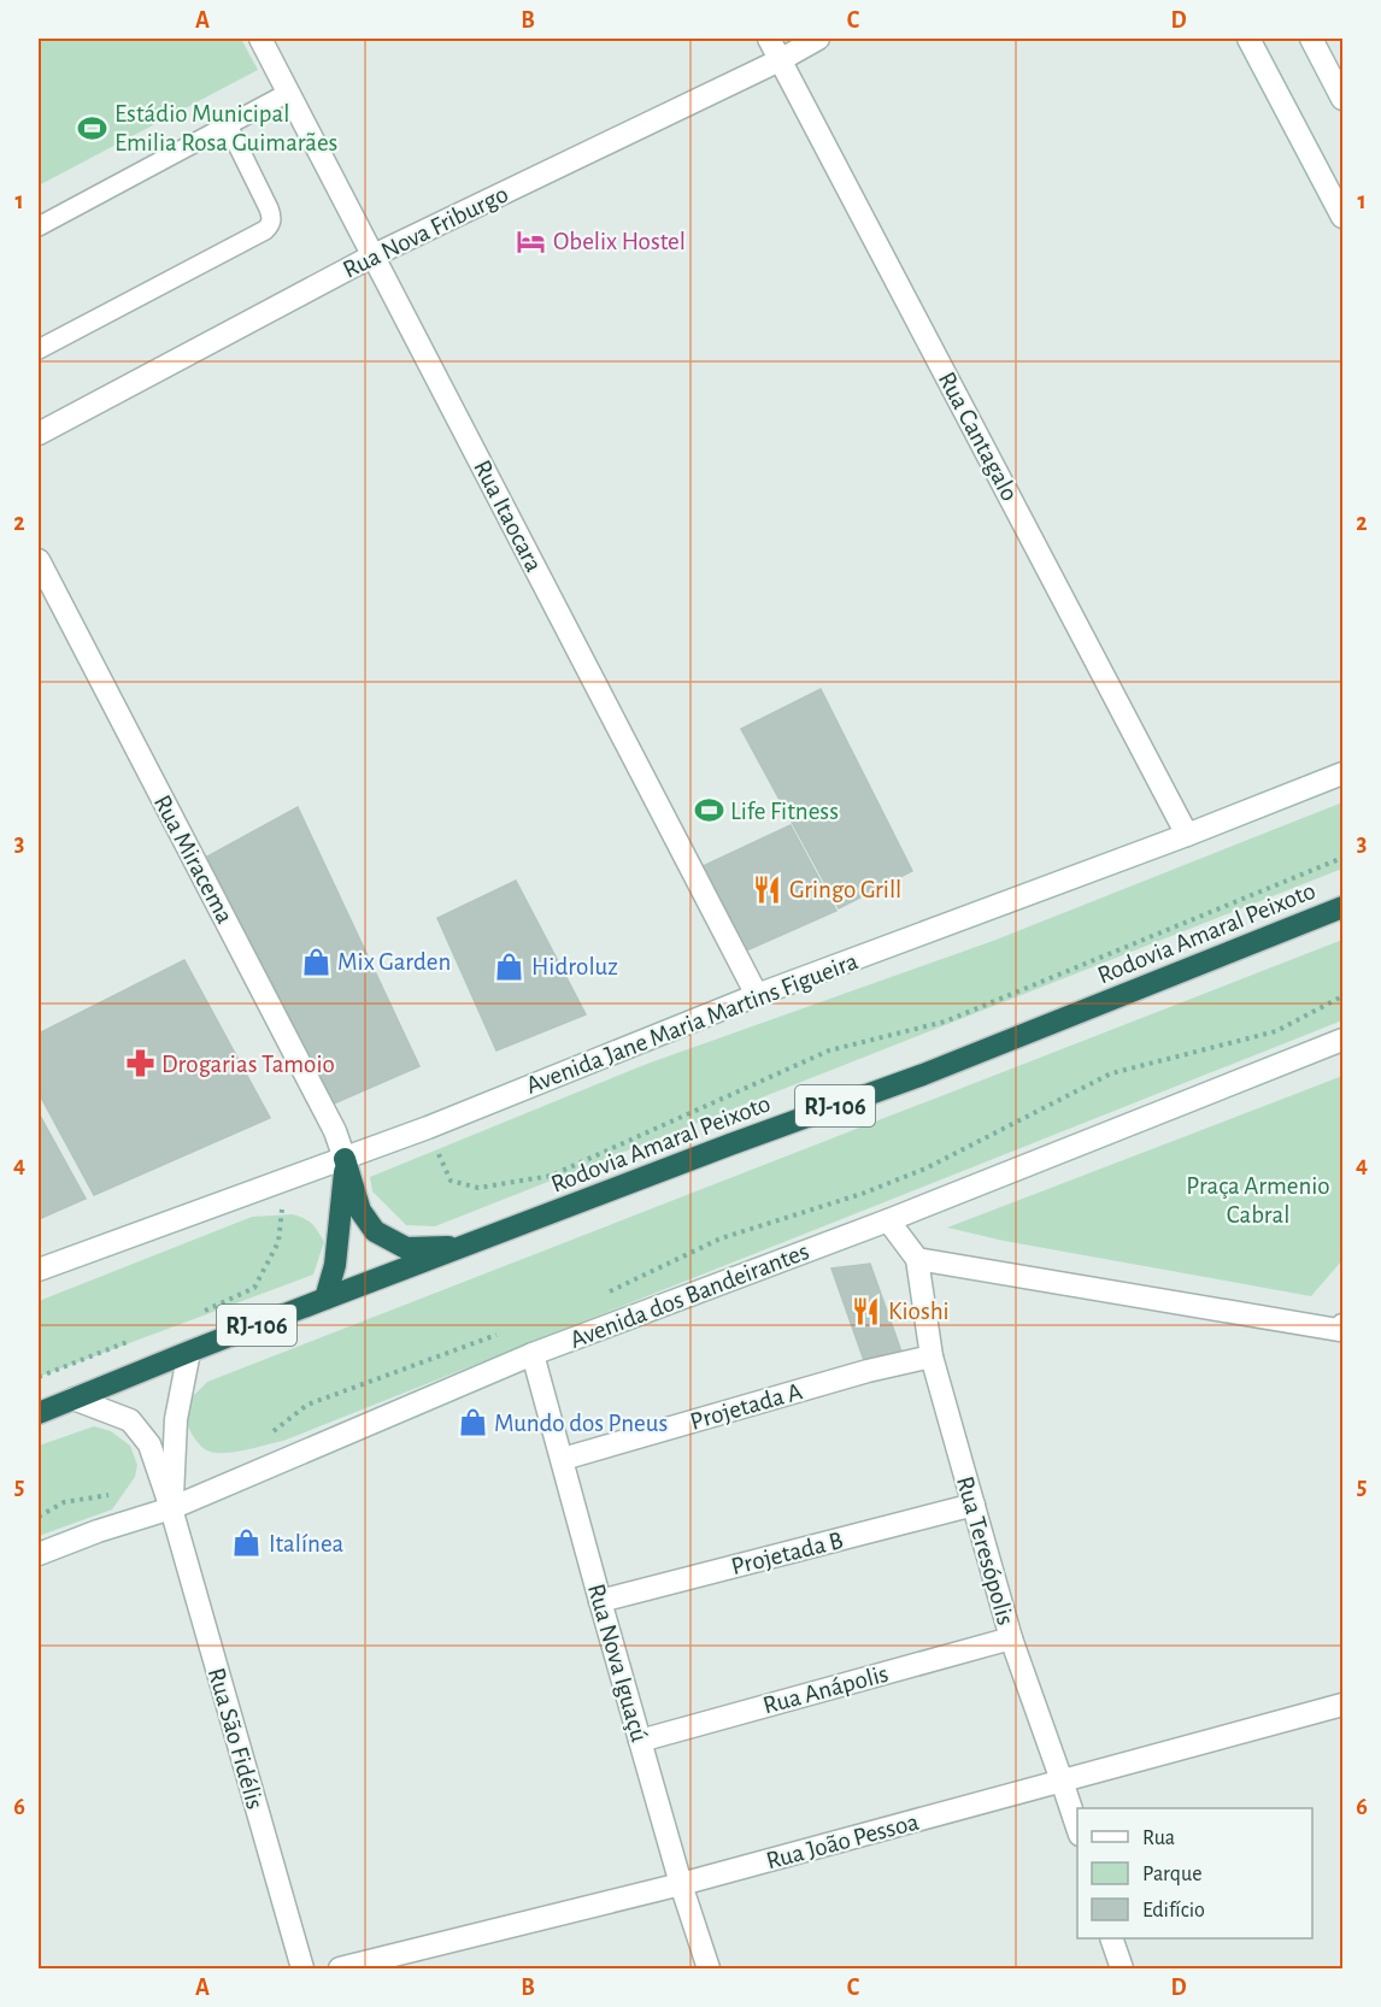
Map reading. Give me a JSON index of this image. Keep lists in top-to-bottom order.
{
  "streets": {
    "highway": ["Rodovia Amaral Peixoto", "RJ-106"],
    "street": [
      "Rua Nova Friburgo",
      "Rua Cantagalo",
      "Rua Itaocara",
      "Rua Miracema",
      "Avenida Jane Maria Martins Figueira",
      "Avenida dos Bandeirantes",
      "Projetada A",
      "Rua Teresópolis",
      "Projetada B",
      "Rua Nova Iguaçú",
      "Rua Anápolis",
      "Rua São Fidélis",
      "Rua João Pessoa"
    ]
  },
  "crossings": [
    ["Rua Nova Friburgo", "Rua Cantagalo"],
    ["Rua Nova Friburgo", "Rua Itaocara"],
    ["Rua Cantagalo", "Avenida Jane Maria Martins Figueira"],
    ["Rua Itaocara", "Avenida Jane Maria Martins Figueira"],
    ["Rua Miracema", "Avenida Jane Maria Martins Figueira"],
    ["Rodovia Amaral Peixoto", "Rua São Fidélis"],
    ["Avenida dos Bandeirantes", "Rua Nova Iguaçú"],
    ["Avenida dos Bandeirantes", "Rua São Fidélis"],
    ["Projetada A", "Rua Teresópolis"],
    ["Projetada A", "Rua Nova Iguaçú"],
    ["Rua Teresópolis", "Projetada B"],
    ["Rua Teresópolis", "Rua Anápolis"],
    ["Rua Teresópolis", "Rua João Pessoa"],
    ["Projetada B", "Rua Nova Iguaçú"],
    ["Rua Nova Iguaçú", "Rua Anápolis"],
    ["Rua Nova Iguaçú", "Rua João Pessoa"]
  ],
  "parks": ["Praça Armenio Cabral"],
  "places": {
    "sports": ["Estádio Municipal Emilia Rosa Guimarães", "Life Fitness"],
    "hotel": ["Obelix Hostel"],
    "restaurant": ["Gringo Grill", "Kioshi"],
    "shop": [
      "Mix Garden",
      "Hidroluz",
      "Mundo dos Pneus",
      "Italínea"
    ],
    "pharmacy": ["Drogarias Tamoio"]
  },
  "legend": ["Rua", "Parque", "Edifício"],
  "grid": {
    "columns": [
      "A",
      "B",
      "C",
      "D"
    ],
    "rows": [
      "1",
      "2",
      "3",
      "4",
      "5",
      "6"
    ]
  }
}
